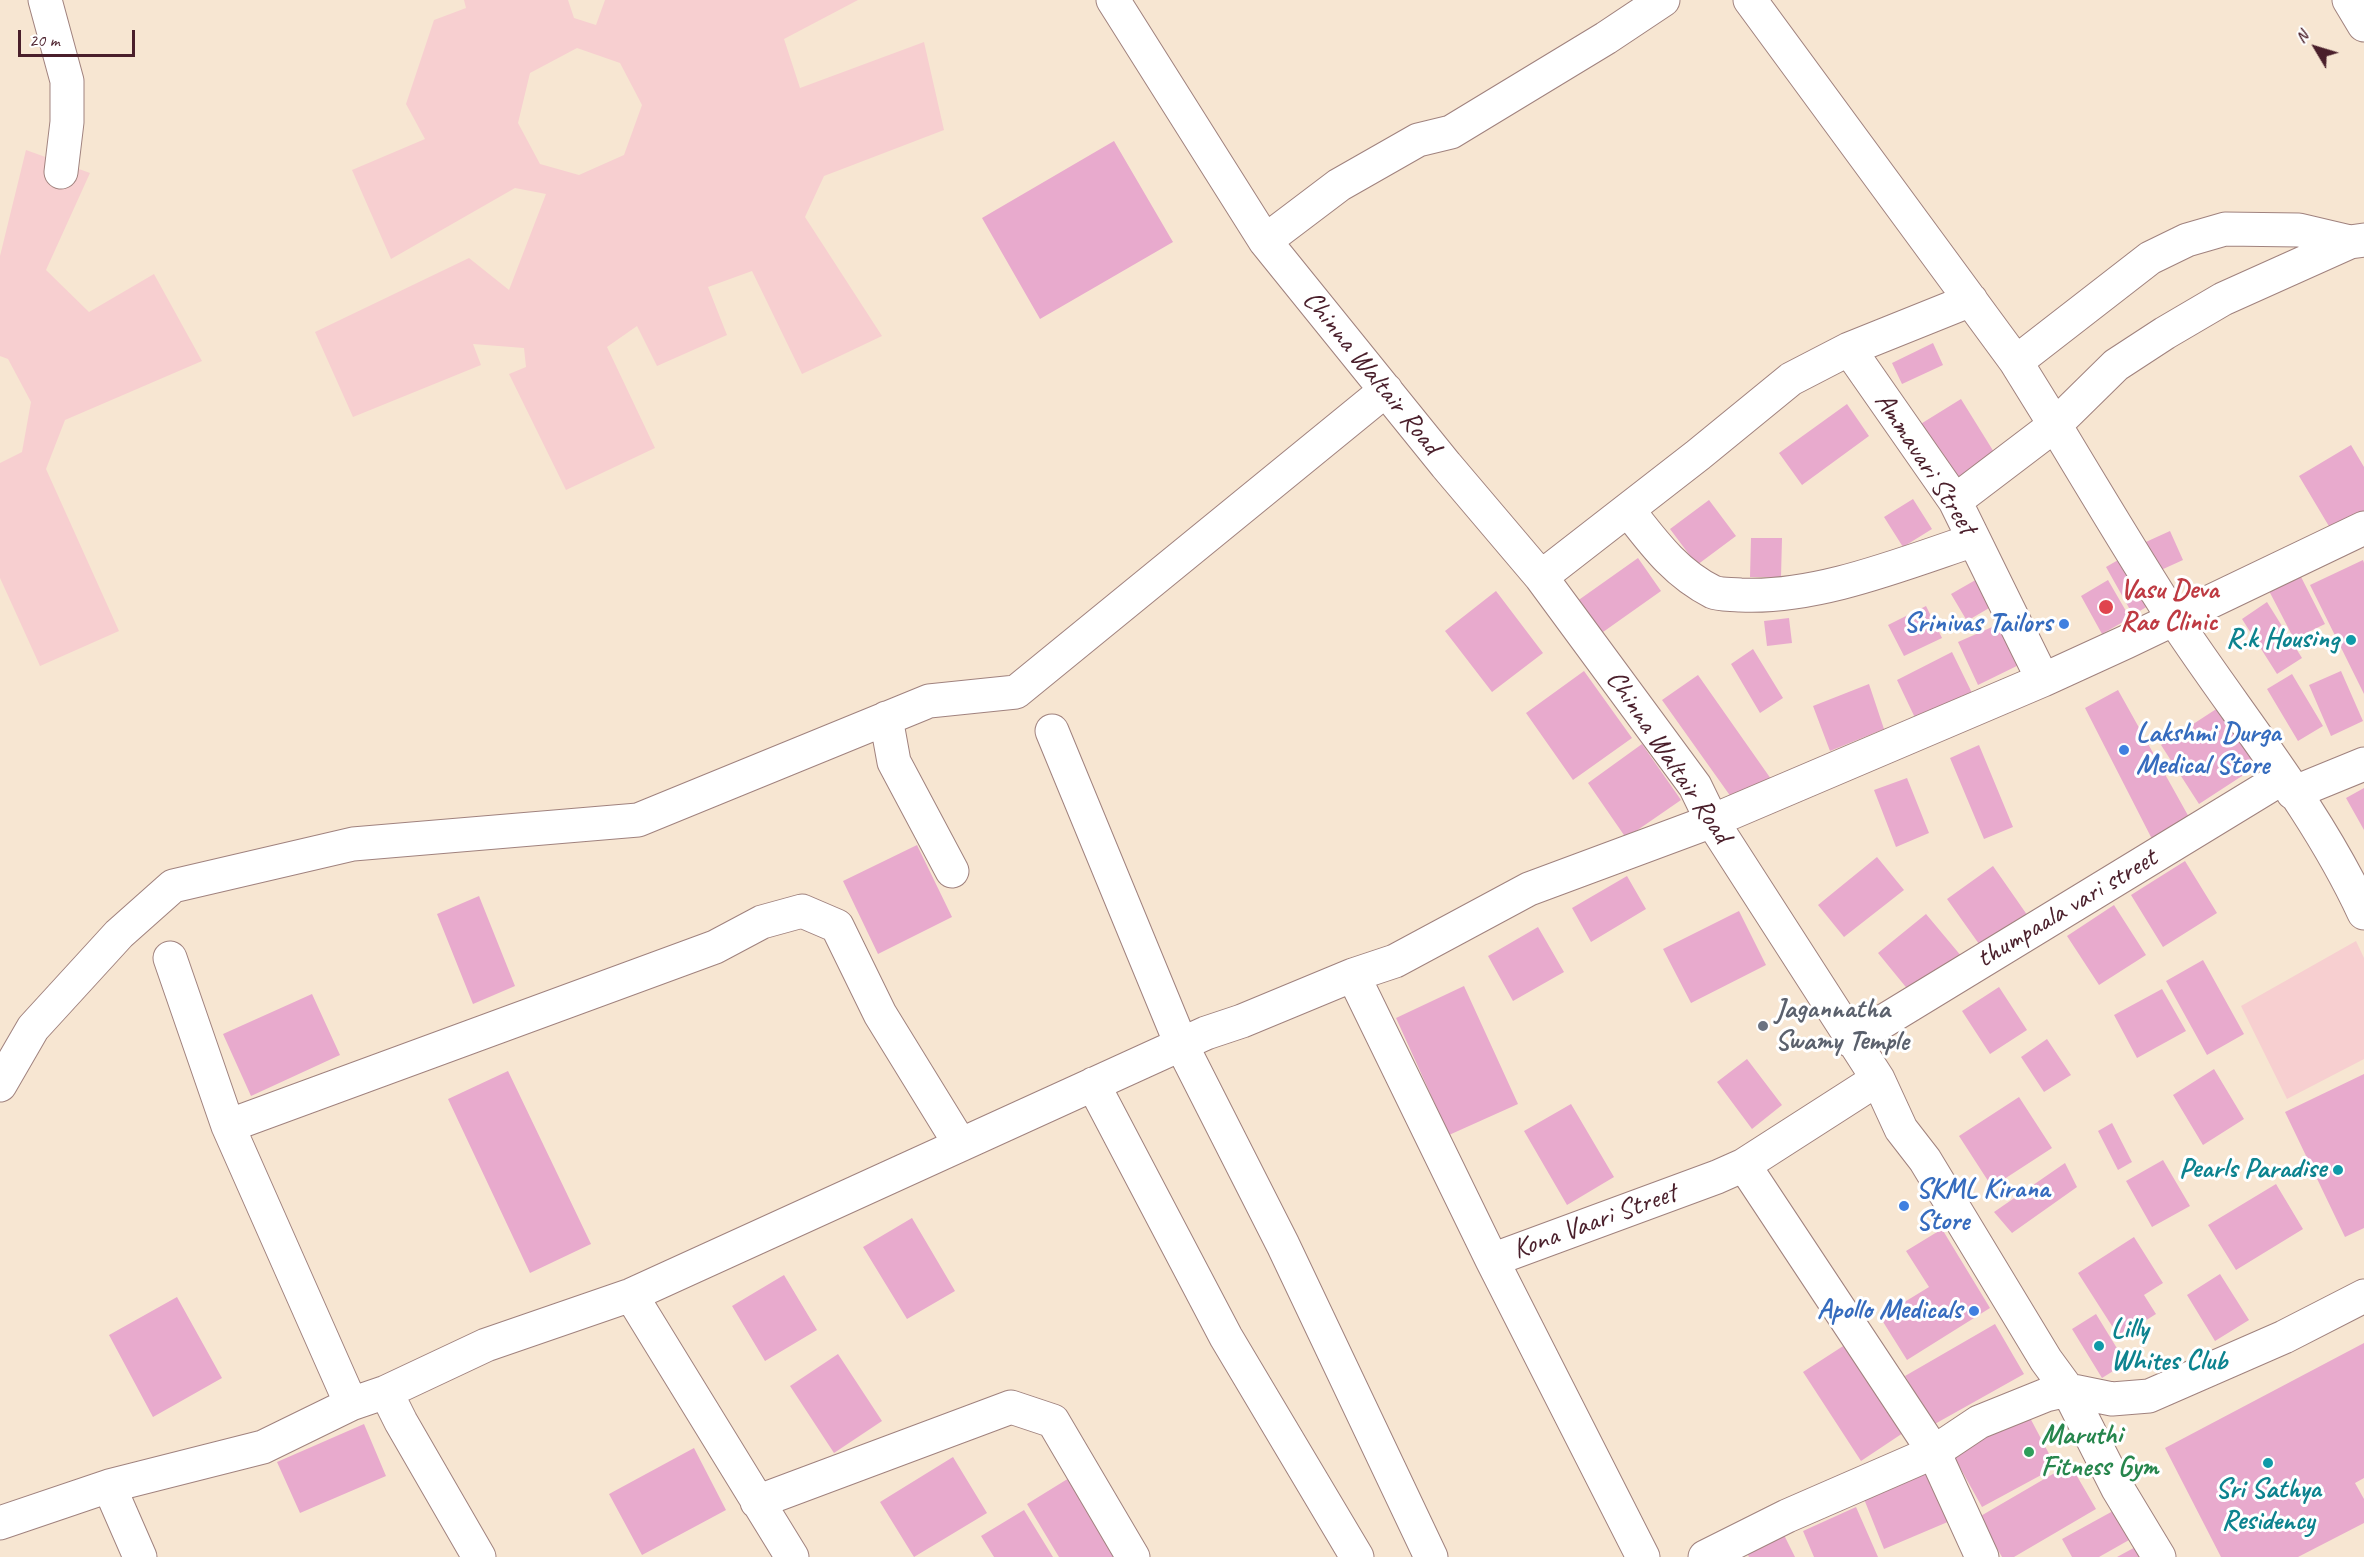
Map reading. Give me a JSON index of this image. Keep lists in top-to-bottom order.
{
  "streets": {
    "street": [
      "Chinna Waltair Road",
      "Ammavari Street",
      "thumpaala vari street",
      "Kona Vaari Street"
    ]
  },
  "crossings": [
    ["Chinna Waltair Road", "thumpaala vari street"],
    ["Chinna Waltair Road", "Kona Vaari Street"]
  ],
  "places": [
    "Vasu Deva Rao Clinic",
    "Srinivas Tailors",
    "R.k Housing",
    "Lakshmi Durga Medical Store",
    "Jagannatha Swamy Temple",
    "Pearls Paradise",
    "SKML Kirana Store",
    "Apollo Medicals",
    "Lilly Whites Club",
    "Maruthi Fitness Gym",
    "Sri Sathya Residency"
  ],
  "scale_bar": "20 m",
  "north": "top left"
}
